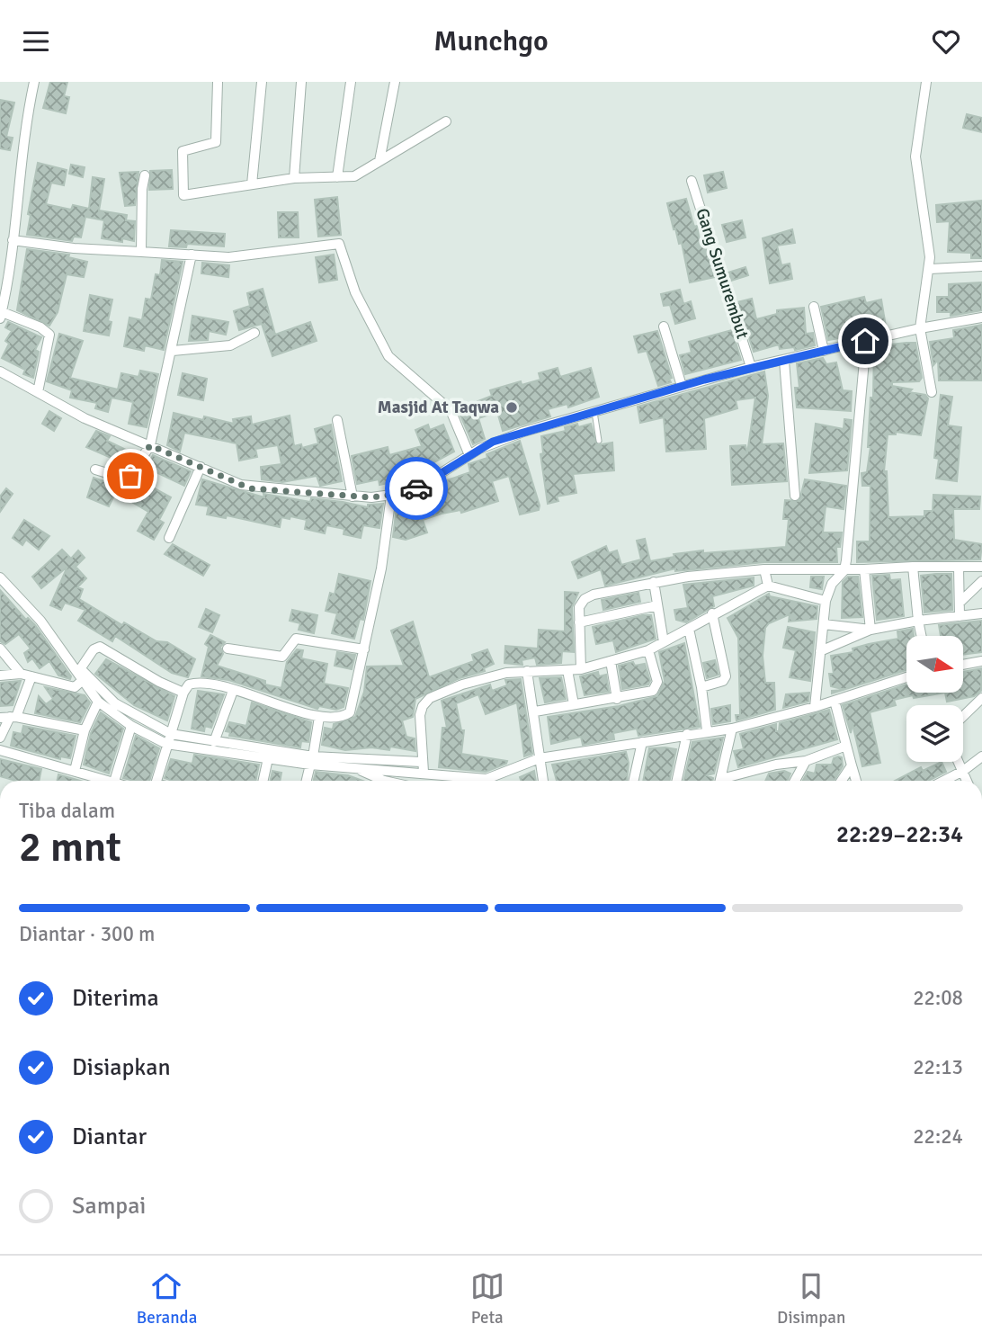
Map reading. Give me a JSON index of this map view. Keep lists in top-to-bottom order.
{
  "streets": {
    "street": ["Gang Sumurembut"]
  },
  "places": ["Masjid At Taqwa"],
  "north": "right",
  "page": {
    "header": "Munchgo",
    "heading": ["2 mnt", "Tiba dalam", "22:29–22:34"],
    "bar": "Diantar · 300 m",
    "list": [
      ["Diterima", "22:08"],
      ["Disiapkan", "22:13"],
      ["Diantar", "22:24"],
      "Sampai"
    ],
    "tabs": ["Beranda", "Peta", "Disimpan"]
  }
}
